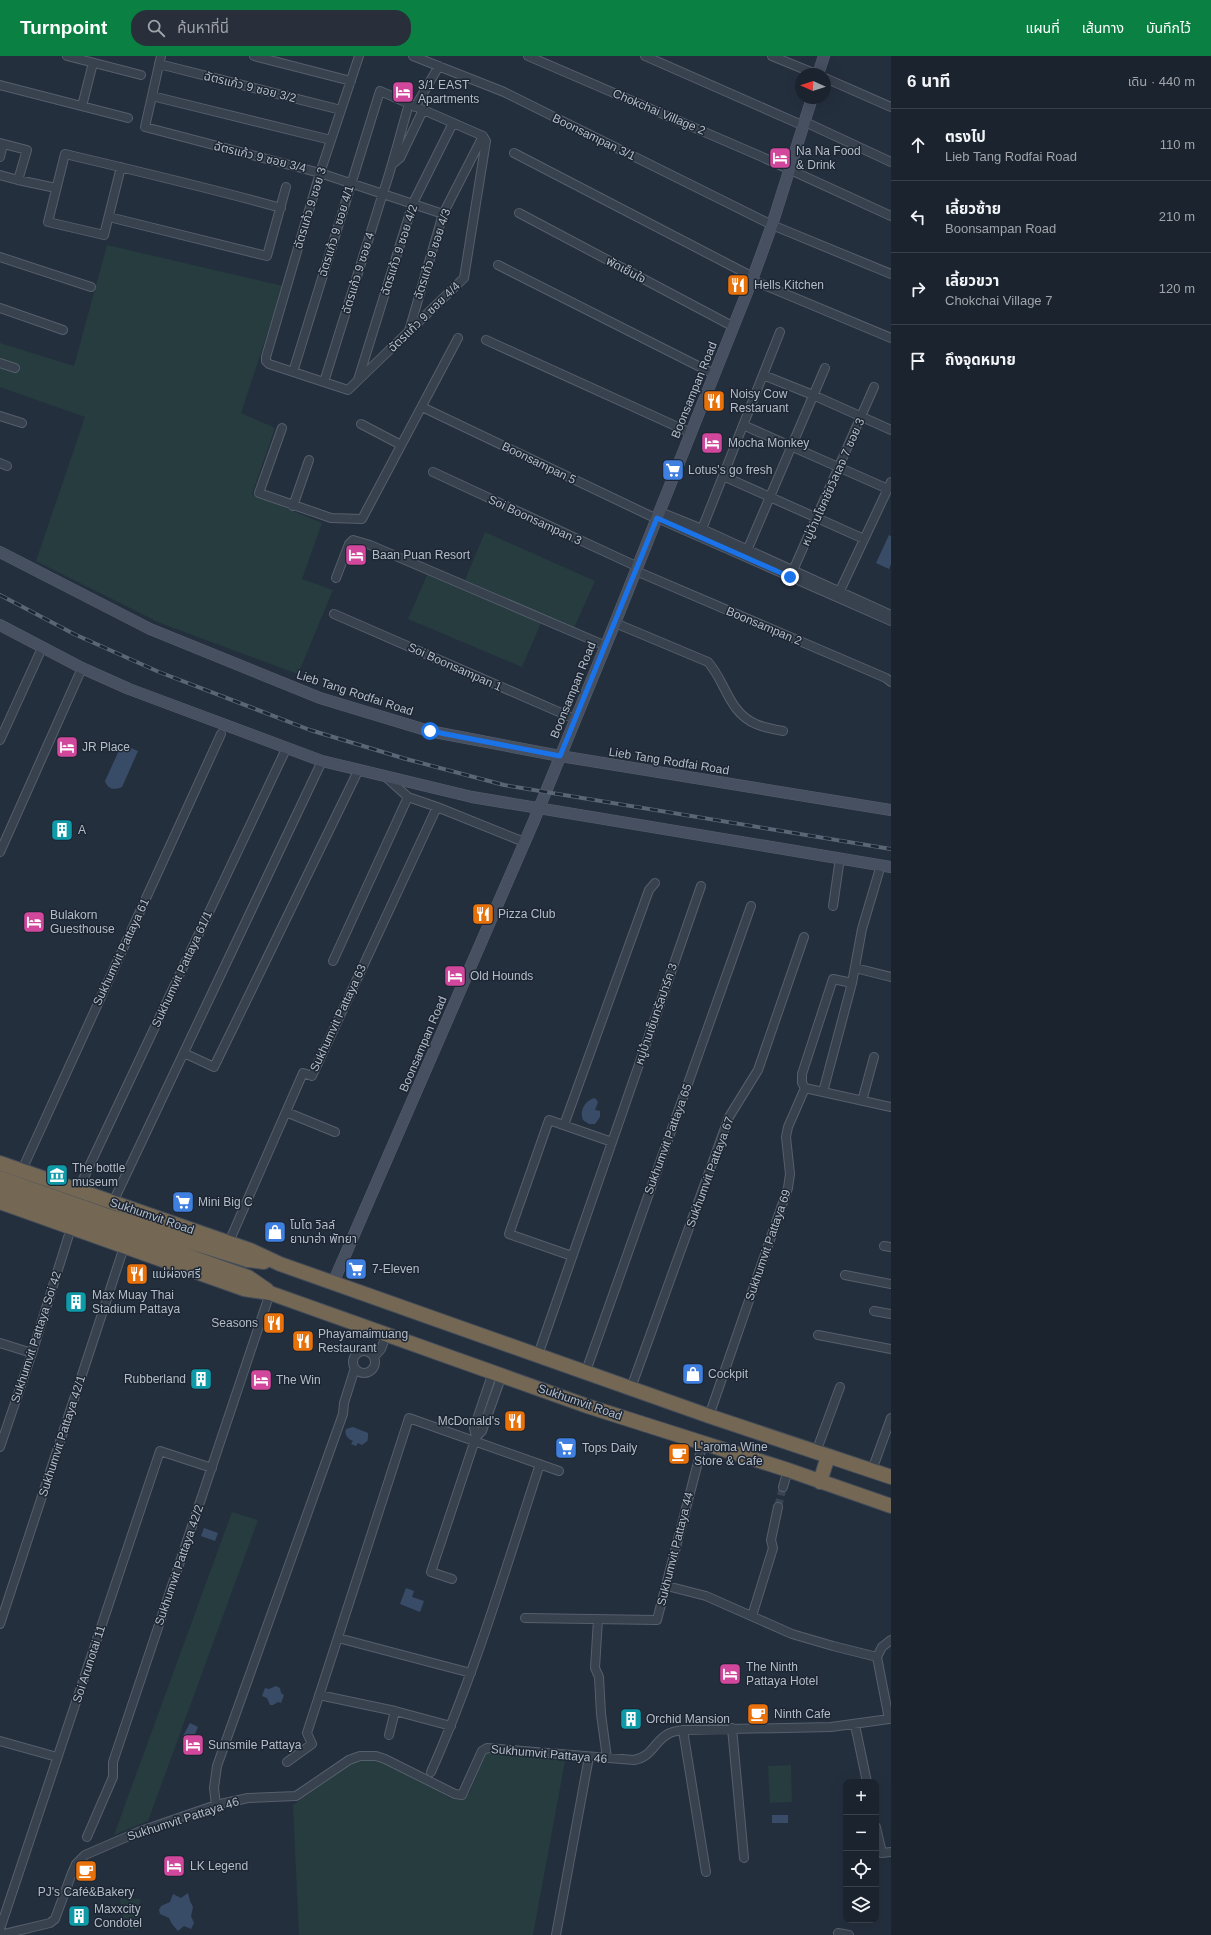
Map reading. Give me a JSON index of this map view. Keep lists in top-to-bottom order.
{
  "streets": {
    "highway": ["Sukhumvit Road"],
    "street": [
      "ฉัตรแก้ว 9 ซอย 3/2",
      "Chokchai Village 2",
      "Boonsampan 3/1",
      "ฉัตรแก้ว 9 ซอย 3/4",
      "ฉัตรแก้ว 9 ซอย 3",
      "ฉัตรแก้ว 9 ซอย 4/1",
      "ฉัตรแก้ว 9 ซอย 4/2",
      "ฉัตรแก้ว 9 ซอย 4/3",
      "พัดเย็นใจ",
      "ฉัตรแก้ว 9 ซอย 4",
      "ฉัตรแก้ว 9 ซอย 4/4",
      "Boonsampan Road",
      "Boonsampan 5",
      "หมู่บ้านโชคชัยวิลเลจ 7 ซอย 3",
      "Soi Boonsampan 3",
      "Boonsampan 2",
      "Soi Boonsampan 1",
      "Lieb Tang Rodfai Road",
      "Sukhumvit Pattaya 61",
      "Sukhumvit Pattaya 61/1",
      "หมู่บ้านเซ็นทรัลปาร์ค 3",
      "Sukhumvit Pattaya 63",
      "Sukhumvit Pattaya 65",
      "Sukhumvit Pattaya 67",
      "Sukhumvit Pattaya 69",
      "Sukhumvit Pattaya Soi 42",
      "Sukhumvit Pattaya 42/1",
      "Sukhumvit Pattaya 44",
      "Sukhumvit Pattaya 42/2",
      "Soi Arunotai 11",
      "Sukhumvit Pattaya 46"
    ]
  },
  "crossings": [
    ["ฉัตรแก้ว 9 ซอย 3/2", "ฉัตรแก้ว 9 ซอย 3"],
    ["Chokchai Village 2", "Boonsampan Road"],
    ["Boonsampan 3/1", "ฉัตรแก้ว 9 ซอย 4"],
    ["Boonsampan 3/1", "Boonsampan Road"],
    ["ฉัตรแก้ว 9 ซอย 3/4", "ฉัตรแก้ว 9 ซอย 3"],
    ["ฉัตรแก้ว 9 ซอย 3/4", "ฉัตรแก้ว 9 ซอย 4/1"],
    ["ฉัตรแก้ว 9 ซอย 3/4", "ฉัตรแก้ว 9 ซอย 4/2"],
    ["ฉัตรแก้ว 9 ซอย 3/4", "ฉัตรแก้ว 9 ซอย 4/3"],
    ["ฉัตรแก้ว 9 ซอย 3/4", "ฉัตรแก้ว 9 ซอย 4"],
    ["ฉัตรแก้ว 9 ซอย 3", "ฉัตรแก้ว 9 ซอย 4/1"],
    ["ฉัตรแก้ว 9 ซอย 4/1", "ฉัตรแก้ว 9 ซอย 4"],
    ["ฉัตรแก้ว 9 ซอย 4/2", "ฉัตรแก้ว 9 ซอย 4/4"],
    ["ฉัตรแก้ว 9 ซอย 4/3", "ฉัตรแก้ว 9 ซอย 4/4"],
    ["พัดเย็นใจ", "Boonsampan Road"],
    ["ฉัตรแก้ว 9 ซอย 4", "ฉัตรแก้ว 9 ซอย 4/4"],
    ["Boonsampan Road", "Boonsampan 5"],
    ["Boonsampan Road", "Soi Boonsampan 3"],
    ["Boonsampan Road", "Boonsampan 2"],
    ["Boonsampan Road", "Soi Boonsampan 1"],
    ["Boonsampan Road", "Lieb Tang Rodfai Road"],
    ["Boonsampan Road", "Sukhumvit Road"],
    ["Boonsampan 5", "หมู่บ้านโชคชัยวิลเลจ 7 ซอย 3"],
    ["Soi Boonsampan 3", "Boonsampan 2"],
    ["Sukhumvit Pattaya 61", "Sukhumvit Road"],
    ["Sukhumvit Pattaya 61/1", "Sukhumvit Road"],
    ["หมู่บ้านเซ็นทรัลปาร์ค 3", "Sukhumvit Road"],
    ["Sukhumvit Pattaya 63", "Sukhumvit Road"],
    ["Sukhumvit Pattaya 65", "Sukhumvit Road"],
    ["Sukhumvit Pattaya 67", "Sukhumvit Road"],
    ["Sukhumvit Road", "Sukhumvit Pattaya 69"],
    ["Sukhumvit Road", "Sukhumvit Pattaya Soi 42"],
    ["Sukhumvit Road", "Sukhumvit Pattaya 42/1"],
    ["Sukhumvit Road", "Sukhumvit Pattaya 44"],
    ["Sukhumvit Road", "Sukhumvit Pattaya 42/2"],
    ["Sukhumvit Pattaya 42/2", "Soi Arunotai 11"]
  ],
  "places": {
    "hotel": [
      "3/1 EAST Apartments",
      "Na Na Food & Drink",
      "Mocha Monkey",
      "Baan Puan Resort",
      "JR Place",
      "Bulakorn Guesthouse",
      "Old Hounds",
      "The Win",
      "The Ninth Pattaya Hotel",
      "Sunsmile Pattaya",
      "LK Legend"
    ],
    "restaurant": [
      "Hells Kitchen",
      "Noisy Cow Restaruant",
      "Pizza Club",
      "แม่ผ่องศรี",
      "Seasons",
      "Phayamaimuang Restaurant",
      "McDonald's"
    ],
    "supermarket": [
      "Lotus's go fresh",
      "Mini Big C",
      "7-Eleven",
      "Tops Daily"
    ],
    "building": [
      "A",
      "Max Muay Thai Stadium Pattaya",
      "Rubberland",
      "Orchid Mansion",
      "Maxxcity Condotel"
    ],
    "museum": ["The bottle museum"],
    "shop": ["โมโต วิลล์ ยามาฮ่า พัทยา", "Cockpit"],
    "cafe": ["L'aroma Wine Store & Cafe", "Ninth Cafe", "PJ's Café&Bakery"]
  },
  "north": "left",
  "page": {
    "header": "Turnpoint",
    "search": "ค้นหาที่นี่",
    "nav": ["แผนที่", "เส้นทาง", "บันทึกไว้"],
    "heading": ["6 นาที", "เดิน · 440 m"],
    "list": [
      ["ตรงไป", "Lieb Tang Rodfai Road", "110 m"],
      ["เลี้ยวซ้าย", "Boonsampan Road", "210 m"],
      ["เลี้ยวขวา", "Chokchai Village 7", "120 m"],
      "ถึงจุดหมาย"
    ],
    "map_buttons": ["+", "−"]
  }
}
